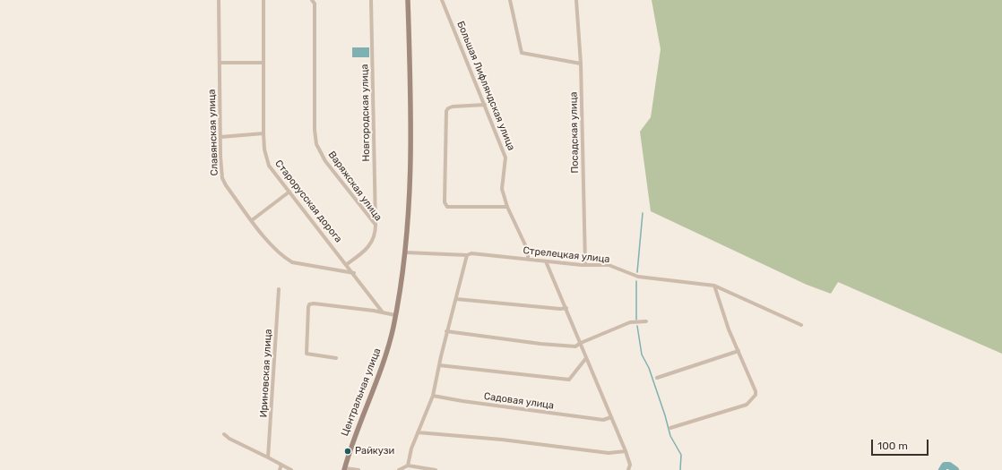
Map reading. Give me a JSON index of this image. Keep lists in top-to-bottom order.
{
  "streets": {
    "main road": ["Центральная улица"],
    "street": [
      "Большая Лифляндская улица",
      "Новгородская улица",
      "Славянская улица",
      "Посадская улица",
      "Варяжская улица",
      "Старорусская дорога",
      "Стрелецкая улица",
      "Ириновская улица",
      "Садовая улица"
    ]
  },
  "crossings": [
    ["Большая Лифляндская улица", "Стрелецкая улица"],
    ["Новгородская улица", "Варяжская улица"],
    ["Славянская улица", "Старорусская дорога"],
    ["Посадская улица", "Стрелецкая улица"],
    ["Варяжская улица", "Старорусская дорога"],
    ["Стрелецкая улица", "Центральная улица"]
  ],
  "places": ["Райкузи"],
  "scale_bar": "100 m"
}
